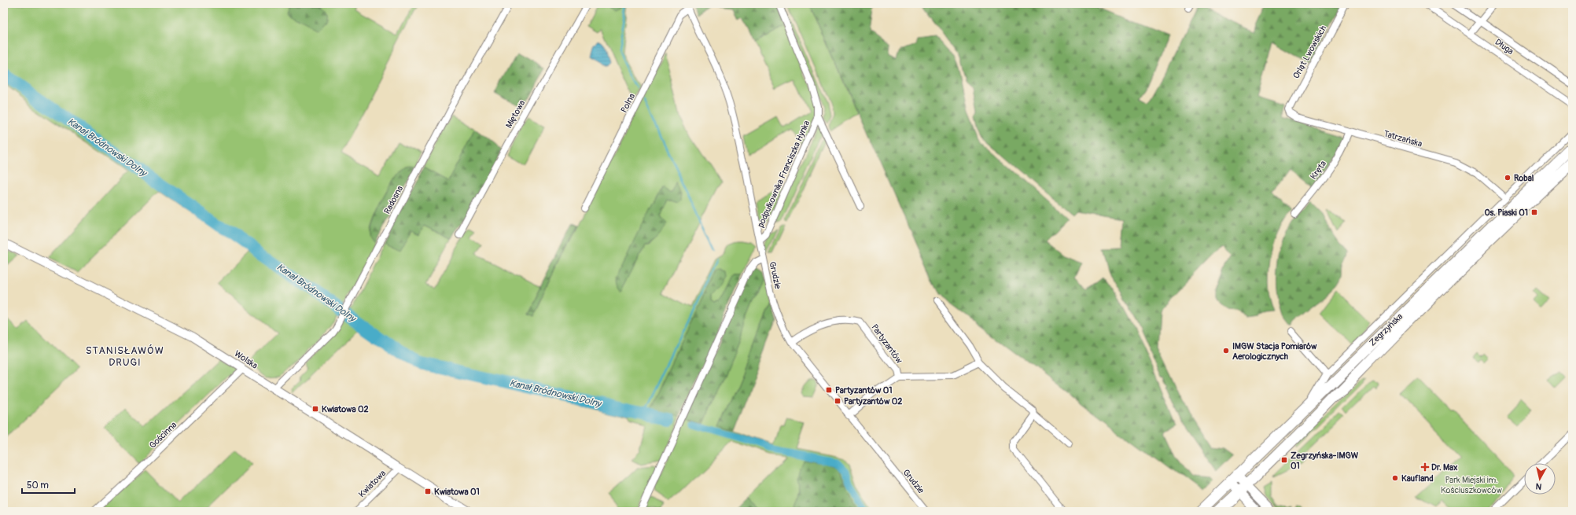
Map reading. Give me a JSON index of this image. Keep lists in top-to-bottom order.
{
  "streets": {
    "main road": ["Zegrzyńska"],
    "street": [
      "Długa",
      "Orląt Lwowskich",
      "Polna",
      "Miętowa",
      "Tatrzańska",
      "Kręta",
      "podpułkownika Franciszka Hynka",
      "Radosna",
      "Grudzie",
      "Partyzantów",
      "Wolska",
      "Gościnna",
      "Kwiatowa"
    ]
  },
  "crossings": [
    ["Orląt Lwowskich", "Tatrzańska"],
    ["Polna", "Grudzie"],
    ["Tatrzańska", "Kręta"],
    ["podpułkownika Franciszka Hynka", "Grudzie"],
    ["Radosna", "Wolska"],
    ["Grudzie", "Partyzantów"],
    ["Wolska", "Gościnna"],
    ["Wolska", "Kwiatowa"]
  ],
  "districts": ["STANISŁAWÓW DRUGI"],
  "water": ["Kanał Bródnowski Dolny"],
  "parks": ["Park Miejski im. Kościuszkowców"],
  "places": {
    "other": ["Robal", "IMGW Stacja Pomiarów Aerologicznych", "Kaufland"],
    "transit": [
      "Os. Piaski 01",
      "Partyzantów 01",
      "Partyzantów 02",
      "Kwiatowa 02",
      "Zegrzyńska-IMGW 01",
      "Kwiatowa 01"
    ],
    "health": ["Dr. Max"]
  },
  "scale_bar": "50 m",
  "north": "bottom"
}
